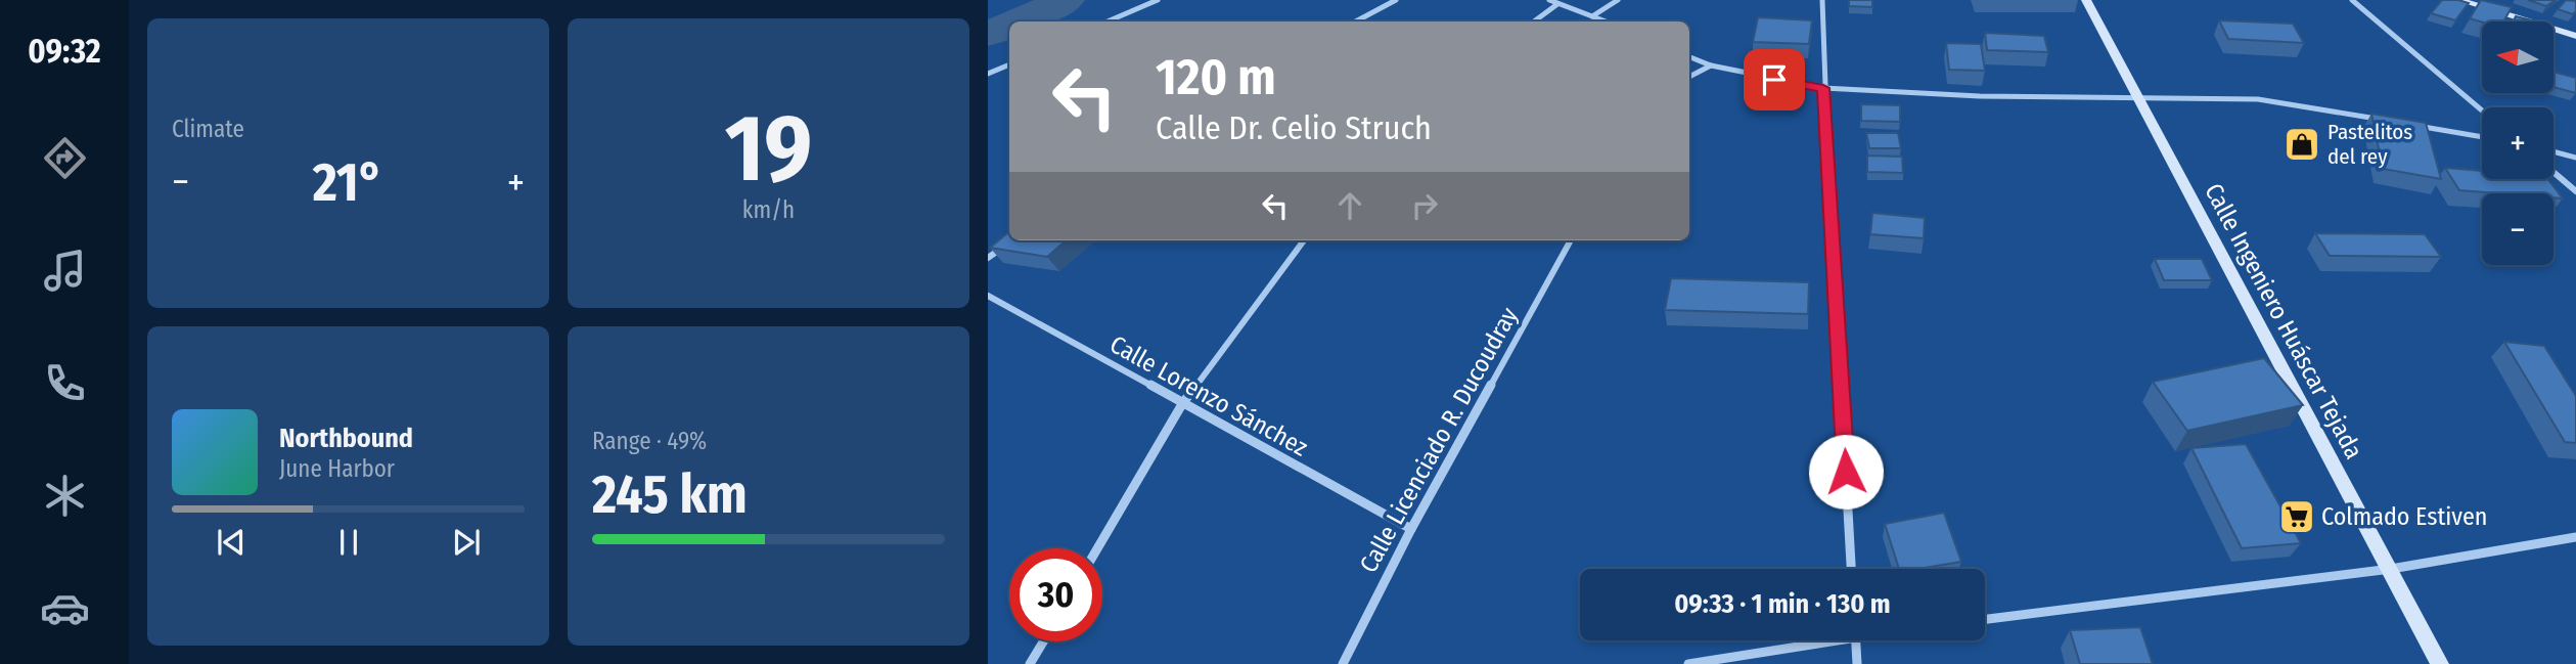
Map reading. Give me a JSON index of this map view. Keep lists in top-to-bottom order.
{
  "streets": {
    "main road": ["Calle Ingeniero Huáscar Tejada"],
    "street": ["Calle Lorenzo Sánchez", "Calle Licenciado R. Ducoudray"]
  },
  "crossings": [
    ["Calle Lorenzo Sánchez", "Calle Licenciado R. Ducoudray"]
  ],
  "places": {
    "shop": ["Pastelitos del rey"],
    "supermarket": ["Colmado Estiven"]
  },
  "north": "left",
  "page": {
    "tabs": "09:32",
    "tile": [
      "Climate",
      ["19", "km/h"],
      ["Range · 49%", "245 km"]
    ],
    "map_buttons": ["+", "−"],
    "turn": ["120 m", "Calle Dr. Celio Struch"],
    "heat": ["−", "21°", "+"],
    "song": ["Northbound", "June Harbor"],
    "limit": "30",
    "trip": "09:33 · 1 min · 130 m"
  }
}
